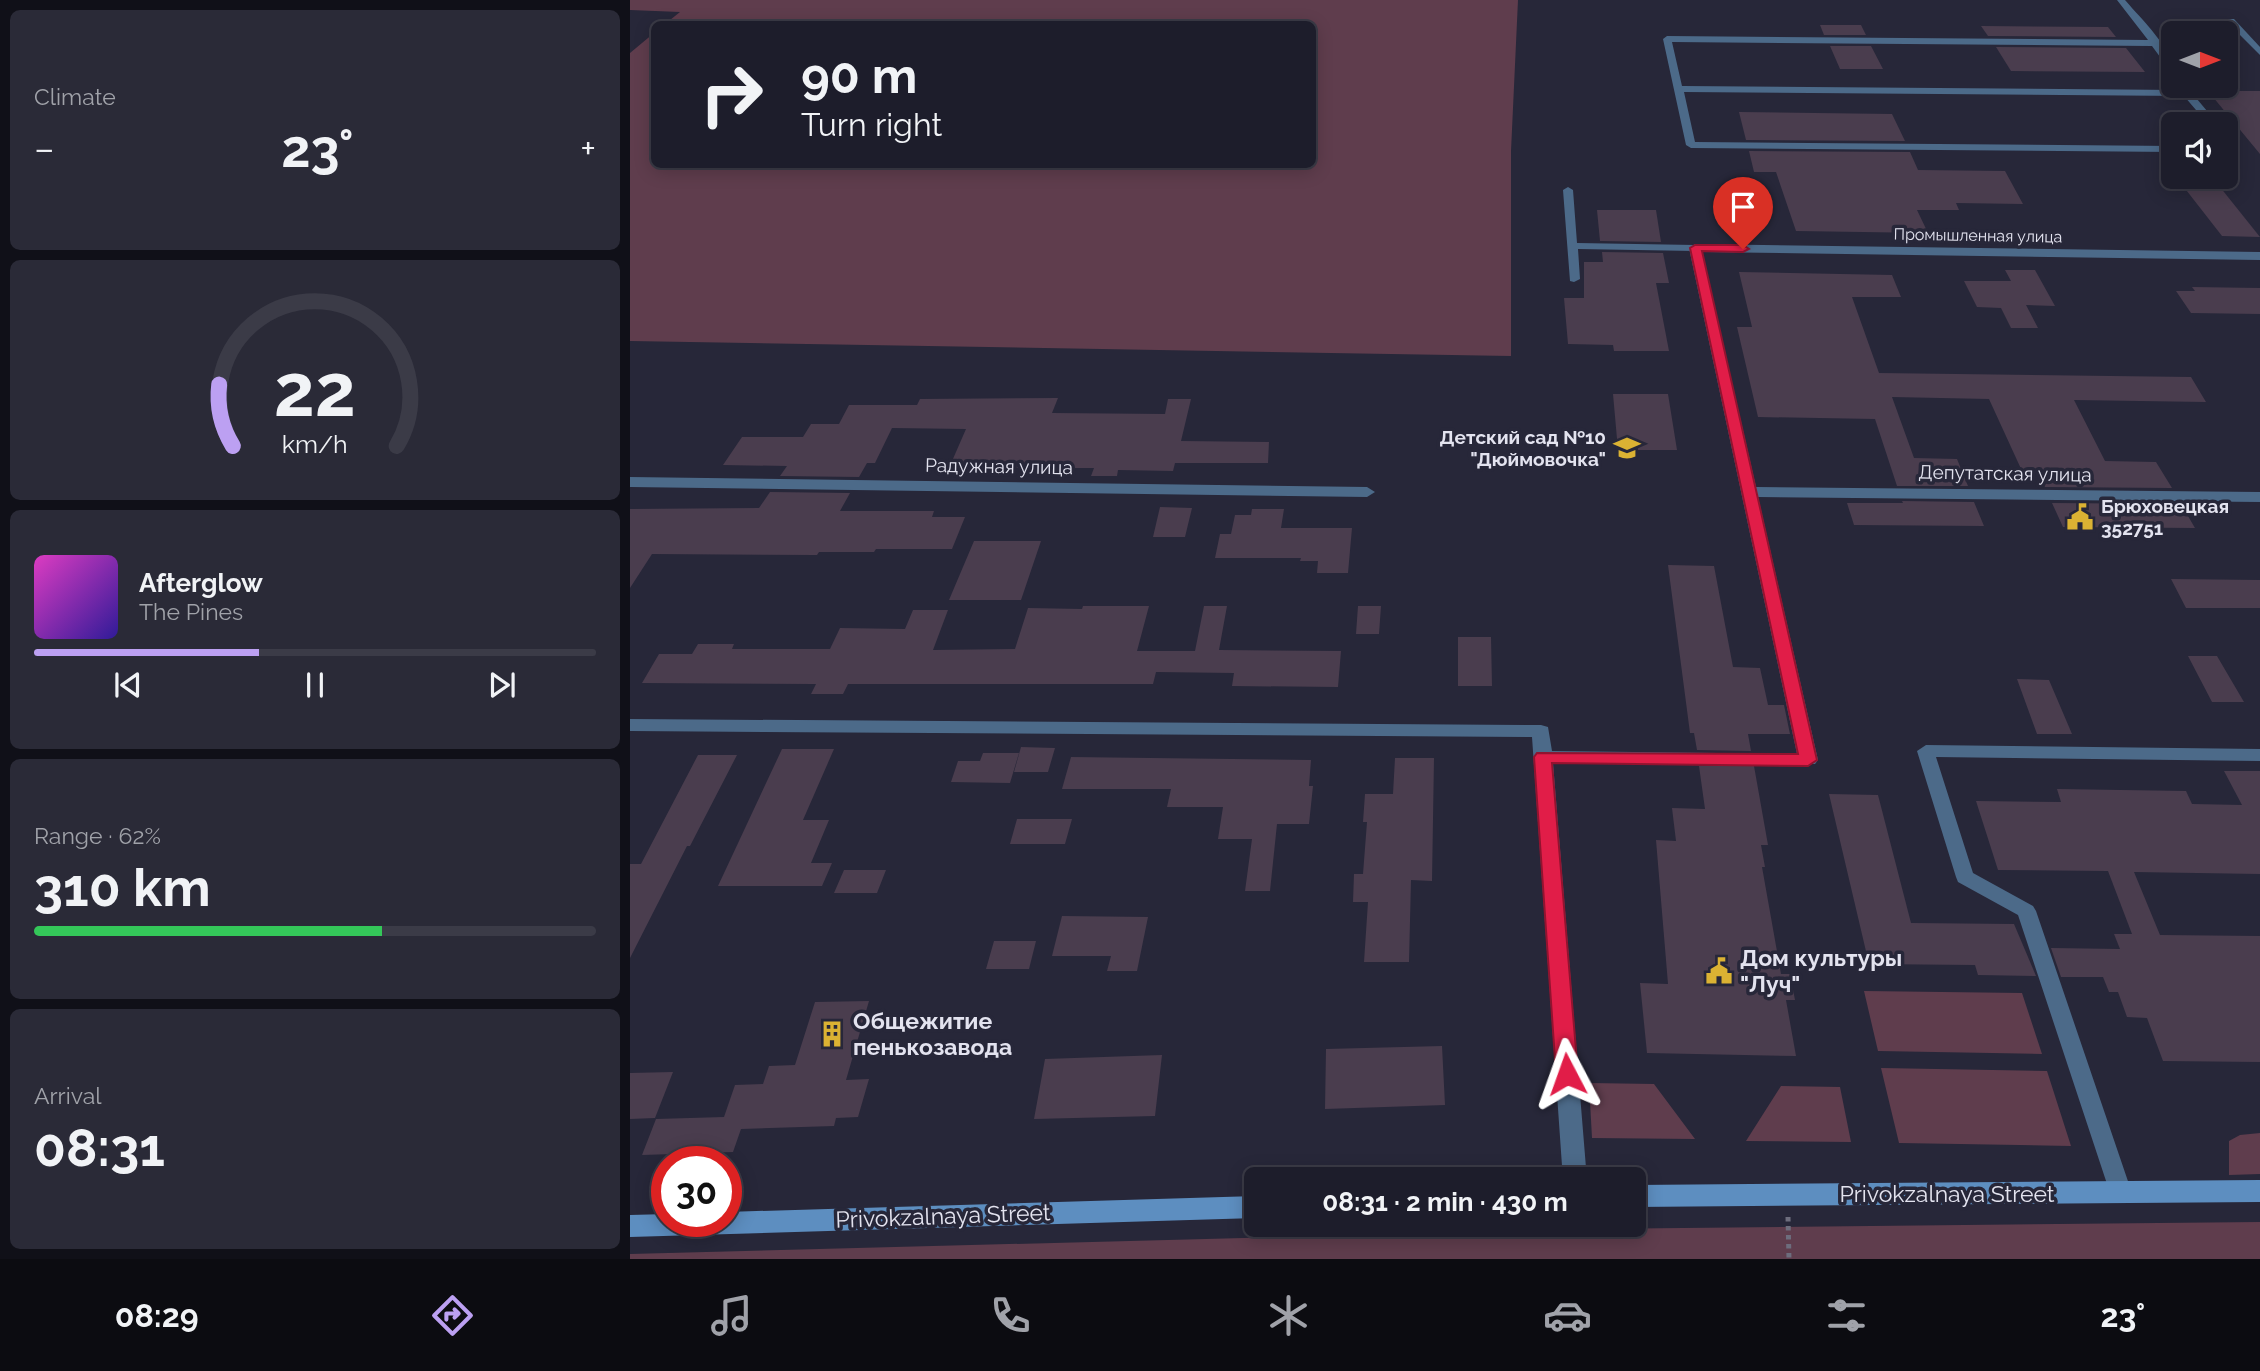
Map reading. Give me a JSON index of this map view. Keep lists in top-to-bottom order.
{
  "streets": {
    "main road": ["Privokzalnaya Street"],
    "street": ["Промышленная улица", "Радужная улица", "Депутатская улица"]
  },
  "places": {
    "school or university": ["Детский сад №10 \"Дюймовочка\""],
    "public building": ["Брюховецкая 352751", "Дом культуры \"Луч\""],
    "building": ["Общежитие пенькозавода"]
  },
  "north": "right",
  "page": {
    "tile": [
      "Climate",
      ["Range · 62%", "310 km"],
      ["Arrival", "08:31"]
    ],
    "turn": ["90 m", "Turn right"],
    "heat": ["−", "23°", "+"],
    "song": ["Afterglow", "The Pines"],
    "limit": "30",
    "trip": "08:31 · 2 min · 430 m",
    "tabs": ["08:29", "23°"],
    "gauge": ["22", "km/h"]
  }
}
